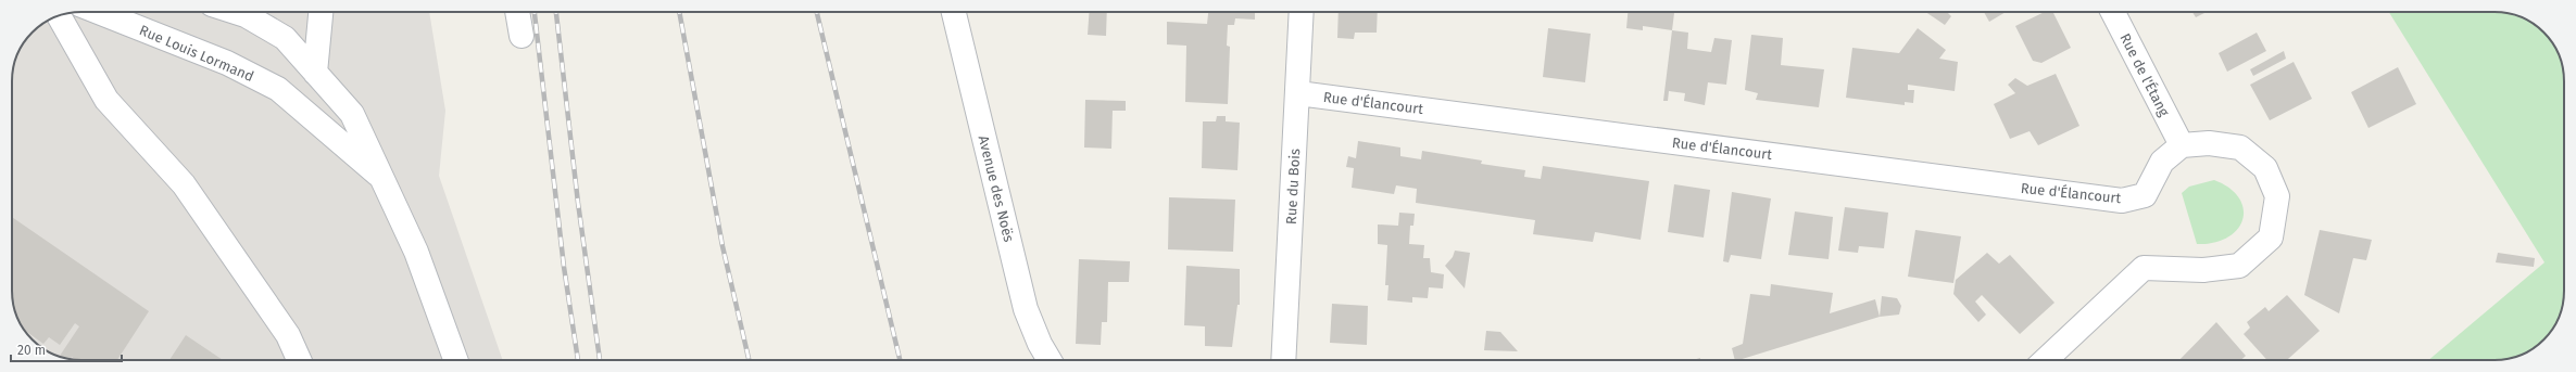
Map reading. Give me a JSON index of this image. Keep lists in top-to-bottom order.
{
  "streets": {
    "street": [
      "Rue Louis Lormand",
      "Rue de l'Étang",
      "Rue d'Élancourt",
      "Rue du Bois",
      "Avenue des Noës"
    ]
  },
  "crossings": [
    ["Rue de l'Étang", "Rue d'Élancourt"],
    ["Rue d'Élancourt", "Rue du Bois"]
  ],
  "scale_bar": "20 m"
}
